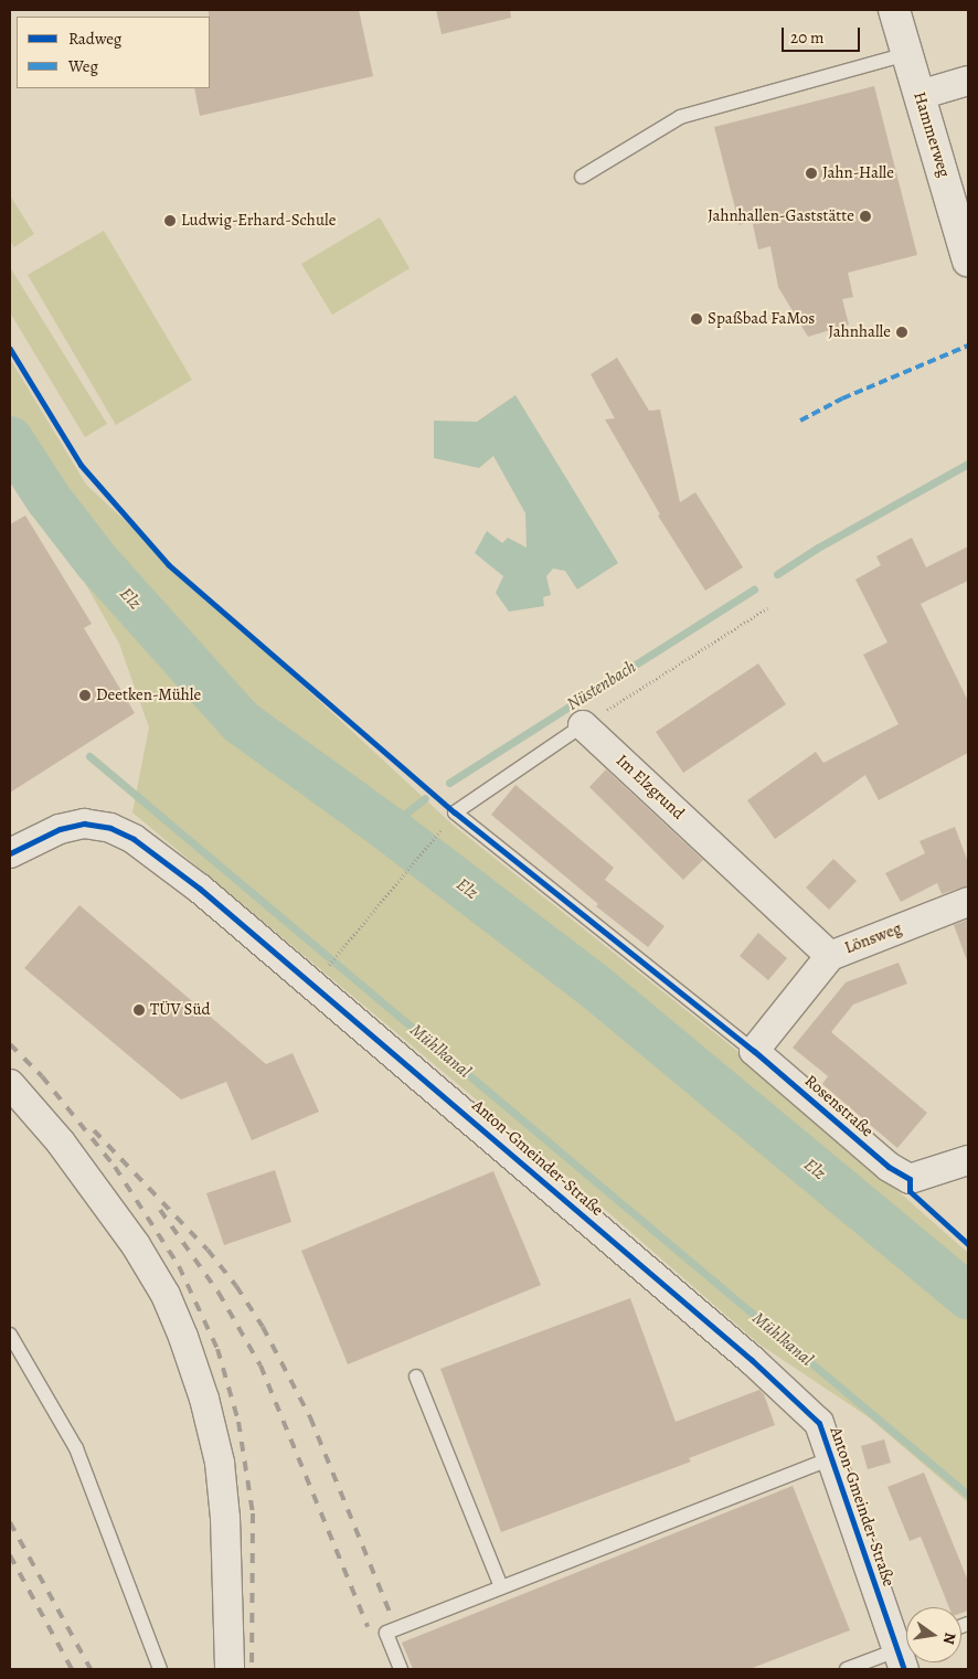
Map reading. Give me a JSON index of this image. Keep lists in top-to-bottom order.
{
  "streets": {
    "street": [
      "Hammerweg",
      "Im Elzgrund",
      "Lönsweg",
      "Rosenstraße",
      "Anton-Gmeinder-Straße"
    ]
  },
  "crossings": [
    ["Im Elzgrund", "Lönsweg"],
    ["Lönsweg", "Rosenstraße"]
  ],
  "water": ["Elz", "Nüstenbach", "Mühlkanal"],
  "places": [
    "Jahn-Halle",
    "Jahnhallen-Gaststätte",
    "Ludwig-Erhard-Schule",
    "Spaßbad FaMos",
    "Jahnhalle",
    "Deetken-Mühle",
    "TÜV Süd"
  ],
  "legend": ["Radweg", "Weg"],
  "scale_bar": "20 m",
  "north": "right"
}
